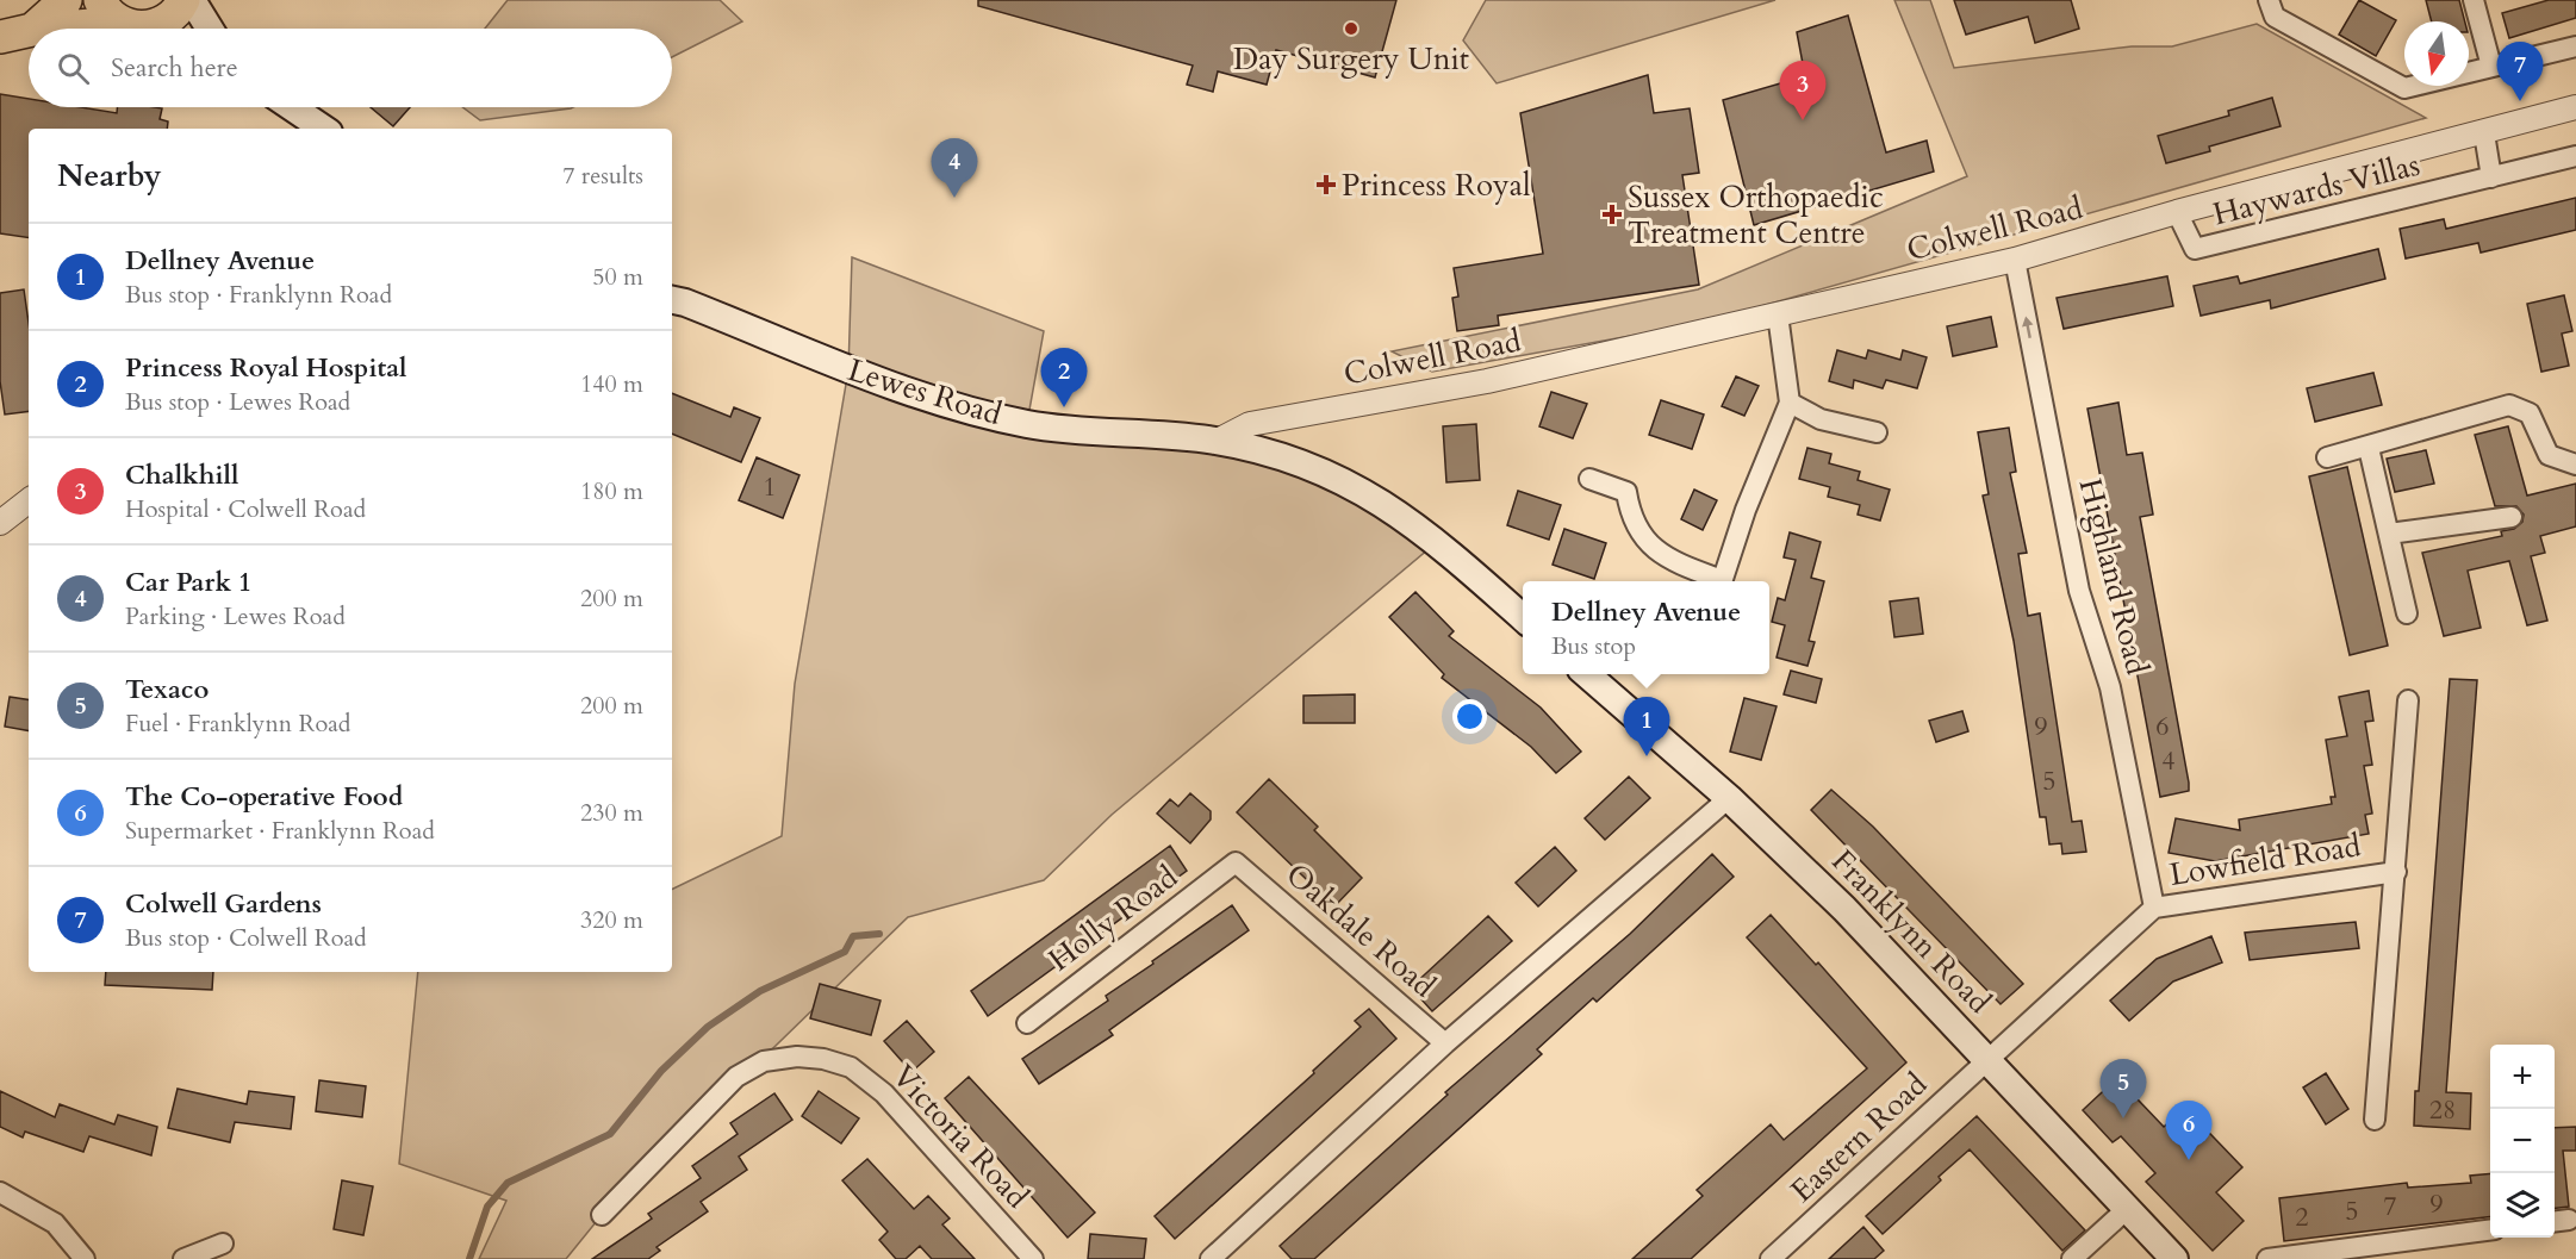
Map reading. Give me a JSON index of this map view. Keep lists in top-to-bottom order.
{
  "streets": {
    "main road": ["Lewes Road", "Franklynn Road"],
    "street": [
      "Haywards Villas",
      "Colwell Road",
      "Highland Road",
      "Lowfield Road",
      "Holly Road",
      "Oakdale Road",
      "Victoria Road",
      "Eastern Road"
    ]
  },
  "crossings": [
    ["Haywards Villas", "Colwell Road"],
    ["Colwell Road", "Lewes Road"],
    ["Colwell Road", "Highland Road"],
    ["Highland Road", "Lowfield Road"],
    ["Lowfield Road", "Franklynn Road"],
    ["Lowfield Road", "Eastern Road"],
    ["Holly Road", "Oakdale Road"],
    ["Franklynn Road", "Eastern Road"]
  ],
  "one_way": ["Highland Road"],
  "places": {
    "other": ["Day Surgery Unit"],
    "health": ["Princess Royal", "Sussex Orthopaedic Treatment Centre"]
  },
  "house_numbers": [
    "1",
    "9",
    "6",
    "4",
    "5",
    "28",
    "9",
    "7",
    "5",
    "2"
  ],
  "north": "bottom",
  "page": {
    "search": "Search here",
    "pins": [
      "7",
      "3",
      "4",
      "2",
      "1",
      "5",
      "6"
    ],
    "heading": ["Nearby", "7 results"],
    "list": [
      {
        "mark": "1",
        "name": "Dellney Avenue",
        "note": "Bus stop · Franklynn Road",
        "value": "50 m"
      },
      {
        "mark": "2",
        "name": "Princess Royal Hospital",
        "note": "Bus stop · Lewes Road",
        "value": "140 m"
      },
      {
        "mark": "3",
        "name": "Chalkhill",
        "note": "Hospital · Colwell Road",
        "value": "180 m"
      },
      {
        "mark": "4",
        "name": "Car Park 1",
        "note": "Parking · Lewes Road",
        "value": "200 m"
      },
      {
        "mark": "5",
        "name": "Texaco",
        "note": "Fuel · Franklynn Road",
        "value": "200 m"
      },
      {
        "mark": "6",
        "name": "The Co-operative Food",
        "note": "Supermarket · Franklynn Road",
        "value": "230 m"
      },
      {
        "mark": "7",
        "name": "Colwell Gardens",
        "note": "Bus stop · Colwell Road",
        "value": "320 m"
      }
    ],
    "popup": ["Dellney Avenue", "Bus stop"],
    "map_buttons": ["+", "−"]
  }
}
